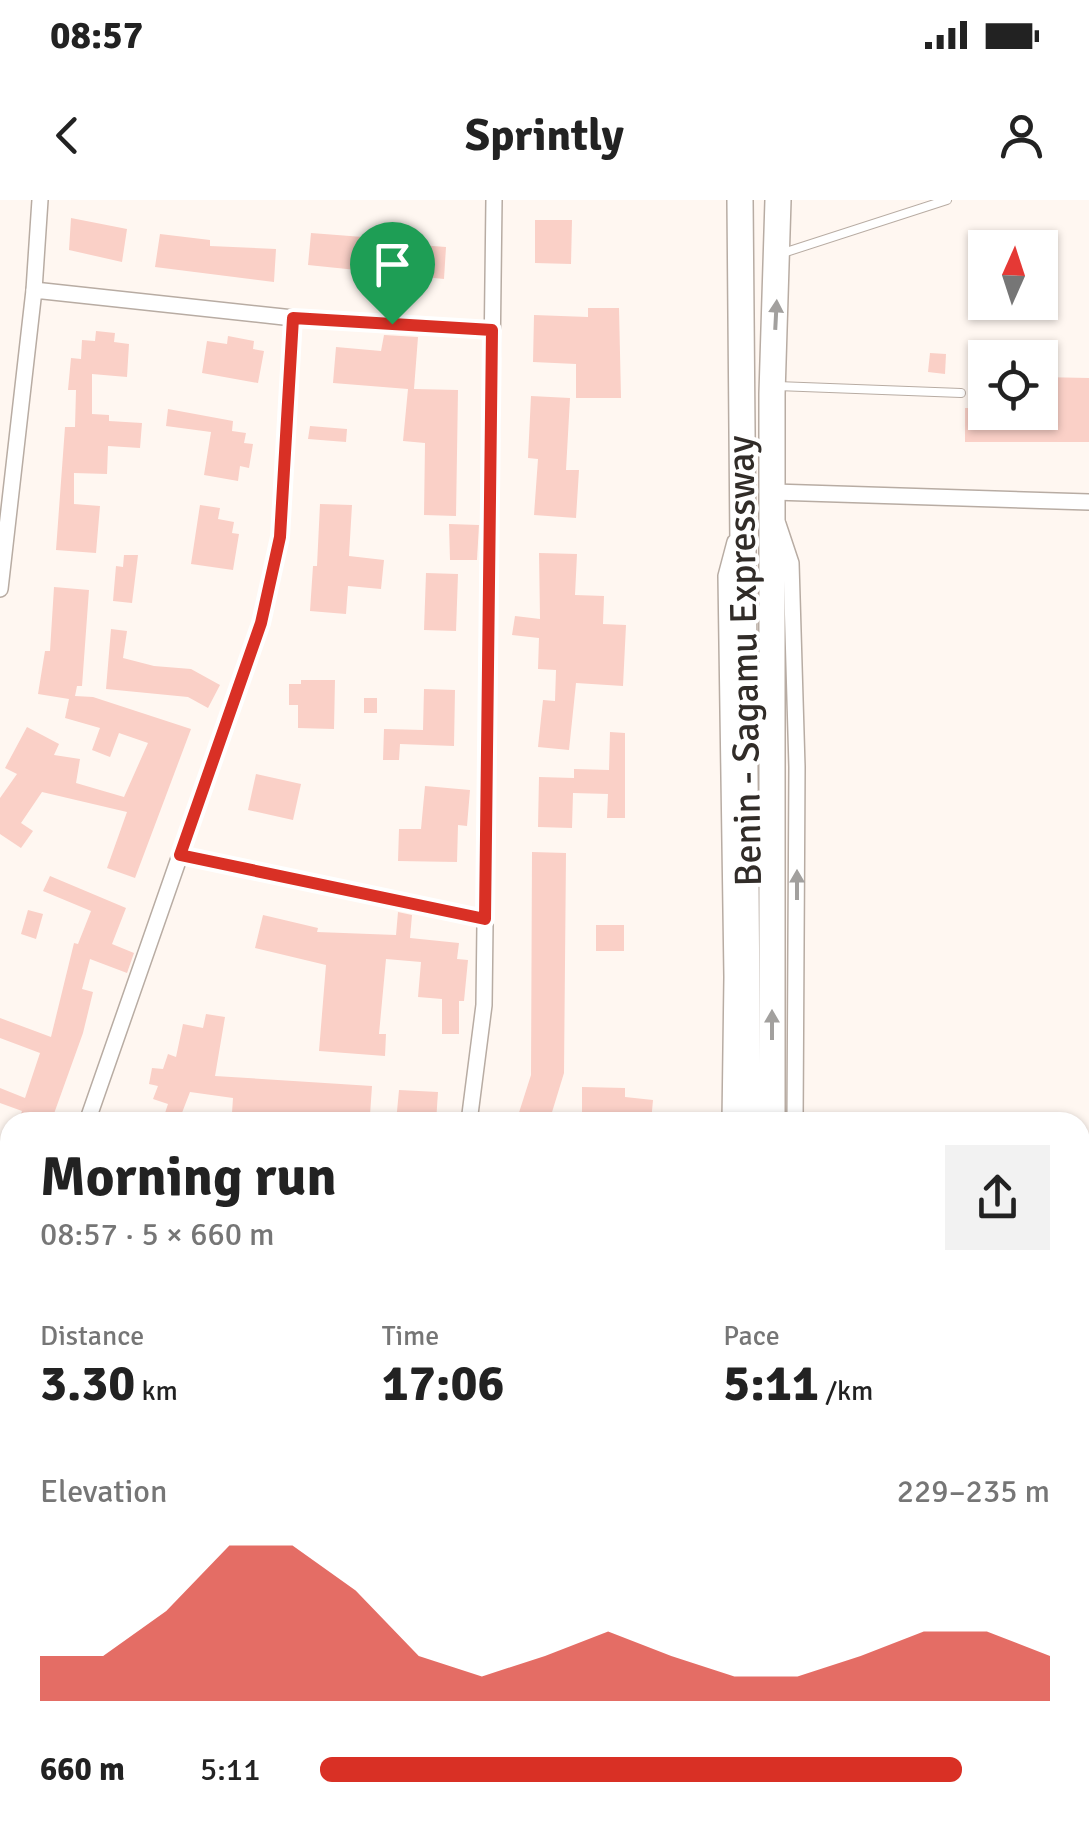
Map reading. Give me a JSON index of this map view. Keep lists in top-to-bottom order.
{
  "streets": {
    "highway": ["Benin - Sagamu Expressway"]
  },
  "north": "top",
  "page": {
    "status": "08:57",
    "header": "Sprintly",
    "heading": ["Morning run", "08:57 · 5 × 660 m"],
    "stats": [
      ["Distance", "3.30 km"],
      ["Time", "17:06"],
      ["Pace", "5:11 /km"]
    ],
    "chart": ["Elevation", "229–235 m"],
    "list": [
      {
        "name": "660 m",
        "note": "5:11"
      }
    ]
  }
}
